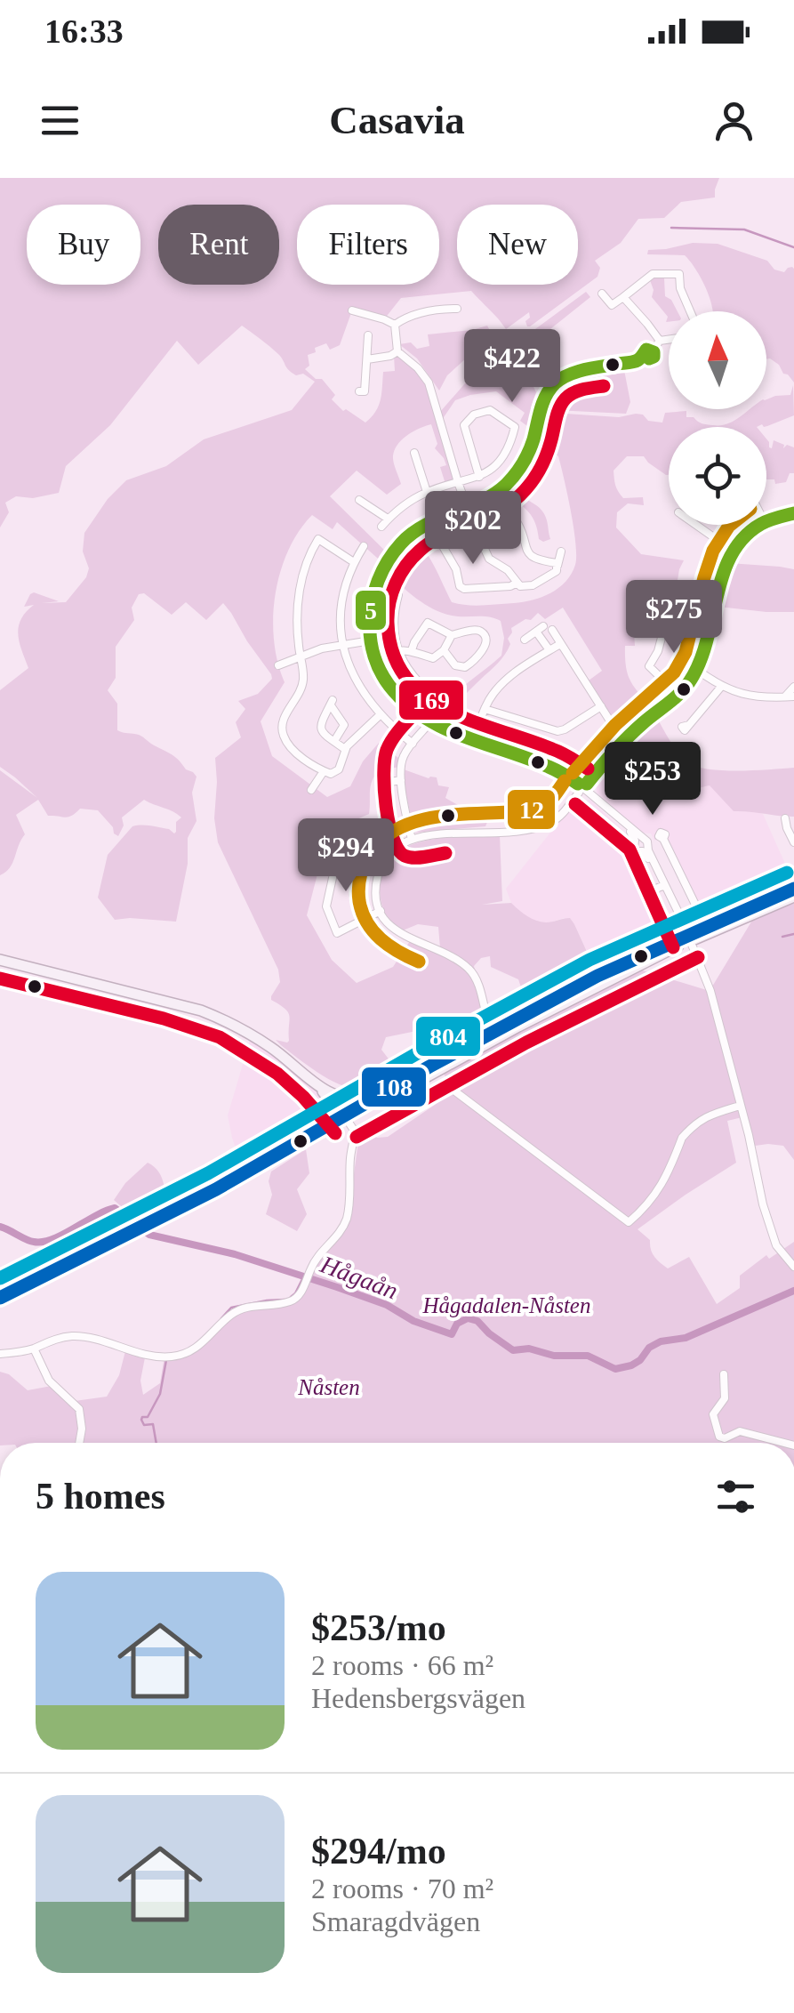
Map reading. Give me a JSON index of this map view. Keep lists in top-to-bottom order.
{
  "water": ["Hågaån"],
  "parks": ["Hågadalen-Nåsten", "Nåsten"],
  "lines": [
    "transit line 5",
    "transit line 169",
    "transit line 12",
    "transit line 804",
    "transit line 108"
  ],
  "north": "top",
  "page": {
    "status": "16:33",
    "header": "Casavia",
    "chip": [
      "Buy",
      "Rent",
      "Filters",
      "New"
    ],
    "price": [
      "$422",
      "$202",
      "$275",
      "$253",
      "$294"
    ],
    "heading": "5 homes",
    "list": [
      {
        "name": "$253/mo",
        "note": "2 rooms · 66 m² · Hedensbergsvägen"
      },
      {
        "name": "$294/mo",
        "note": "2 rooms · 70 m² · Smaragdvägen"
      }
    ]
  }
}
